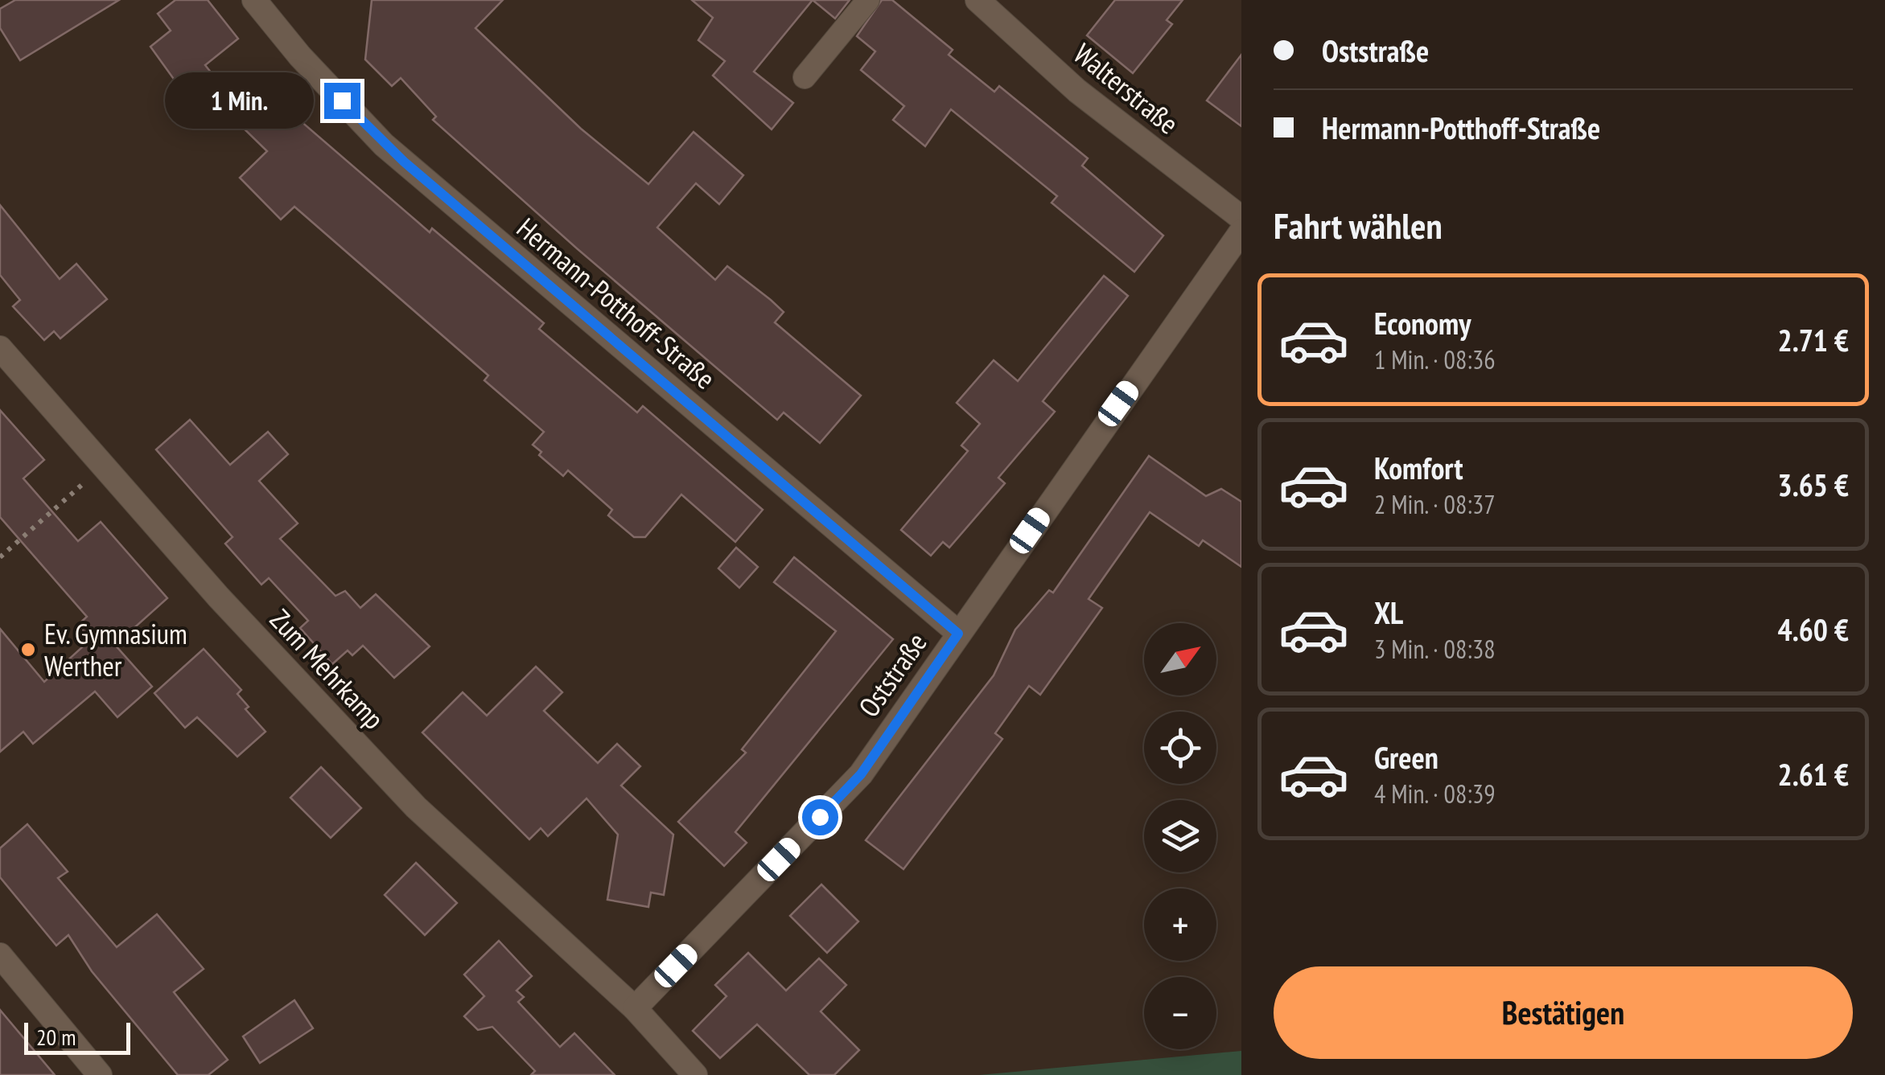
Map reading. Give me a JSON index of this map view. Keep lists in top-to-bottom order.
{
  "streets": {
    "street": [
      "Walterstraße",
      "Hermann-Potthoff-Straße",
      "Zum Mehrkamp",
      "Oststraße"
    ]
  },
  "crossings": [
    ["Hermann-Potthoff-Straße", "Oststraße"],
    ["Zum Mehrkamp", "Oststraße"]
  ],
  "places": ["Ev. Gymnasium Werther"],
  "scale_bar": "20 m",
  "north": "top right",
  "page": {
    "banner": ["Oststraße", "Hermann-Potthoff-Straße"],
    "bubble": "1 Min.",
    "heading": "Fahrt wählen",
    "list": [
      {
        "name": "Economy",
        "note": "1 Min. · 08:36",
        "value": "2.71 €"
      },
      {
        "name": "Komfort",
        "note": "2 Min. · 08:37",
        "value": "3.65 €"
      },
      {
        "name": "XL",
        "note": "3 Min. · 08:38",
        "value": "4.60 €"
      },
      {
        "name": "Green",
        "note": "4 Min. · 08:39",
        "value": "2.61 €"
      }
    ],
    "map_buttons": ["+", "−"],
    "buttons": "Bestätigen",
    "scale": "20 m"
  }
}
